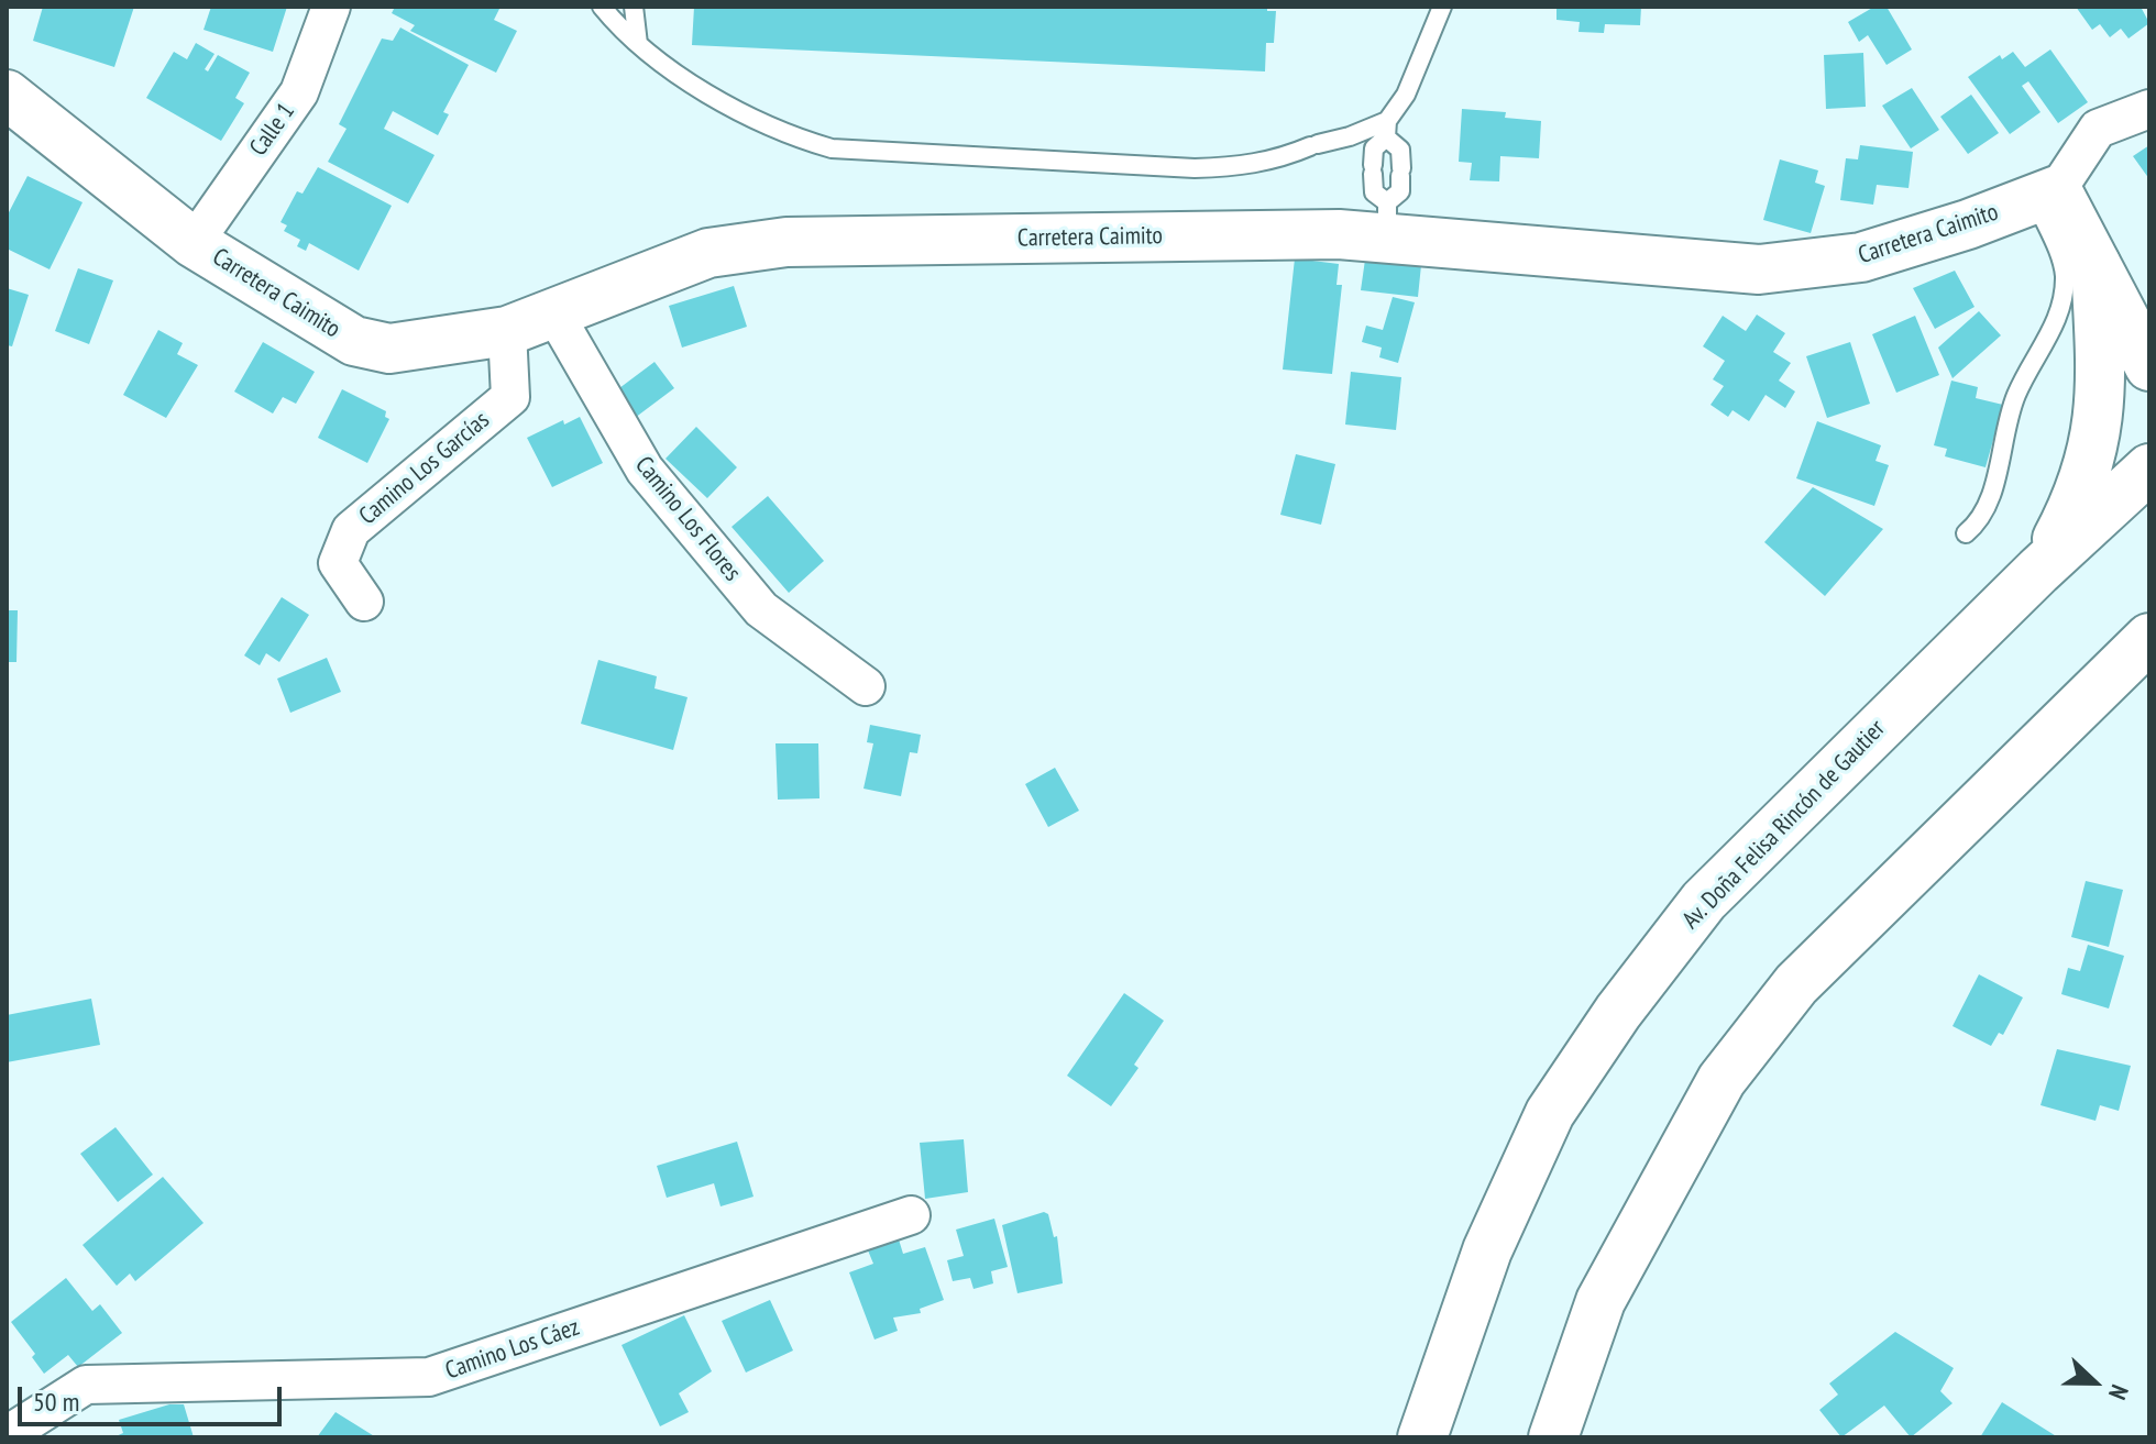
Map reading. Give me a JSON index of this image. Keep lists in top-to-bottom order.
{
  "streets": {
    "main road": ["Carretera Caimito", "Av. Doña Felisa Rincón de Gautier"],
    "street": [
      "Calle 1",
      "Camino Los Garcías",
      "Camino Los Flores",
      "Camino Los Cáez"
    ]
  },
  "crossings": [
    ["Calle 1", "Carretera Caimito"],
    ["Carretera Caimito", "Camino Los Garcías"],
    ["Carretera Caimito", "Camino Los Flores"]
  ],
  "scale_bar": "50 m",
  "north": "right"
}
